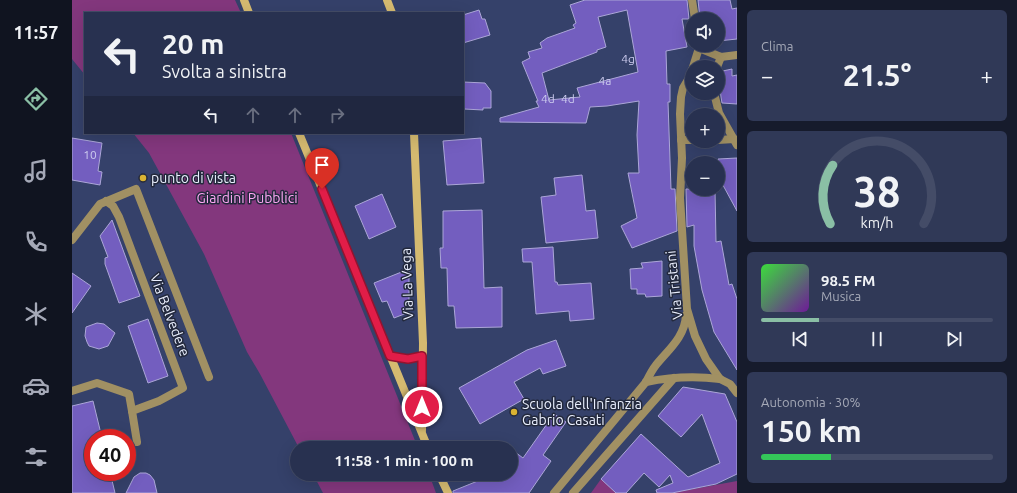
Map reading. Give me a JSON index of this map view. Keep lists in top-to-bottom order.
{
  "streets": {
    "street": ["Via La Vega", "Via Tristani", "Via Belvedere"]
  },
  "parks": ["Giardini Pubblici"],
  "places": ["punto di vista", "Scuola dell'Infanzia Gabrio Casati"],
  "house_numbers": [
    "4g",
    "4a",
    "4d",
    "4d",
    "10"
  ],
  "page": {
    "tabs": "11:57",
    "tile": [
      "Clima",
      ["Autonomia · 30%", "150 km"]
    ],
    "map_buttons": ["+", "−"],
    "turn": ["20 m", "Svolta a sinistra"],
    "heat": ["−", "21.5°", "+"],
    "song": ["98.5 FM", "Musica"],
    "limit": "40",
    "trip": "11:58 · 1 min · 100 m",
    "gauge": ["38", "km/h"]
  }
}
